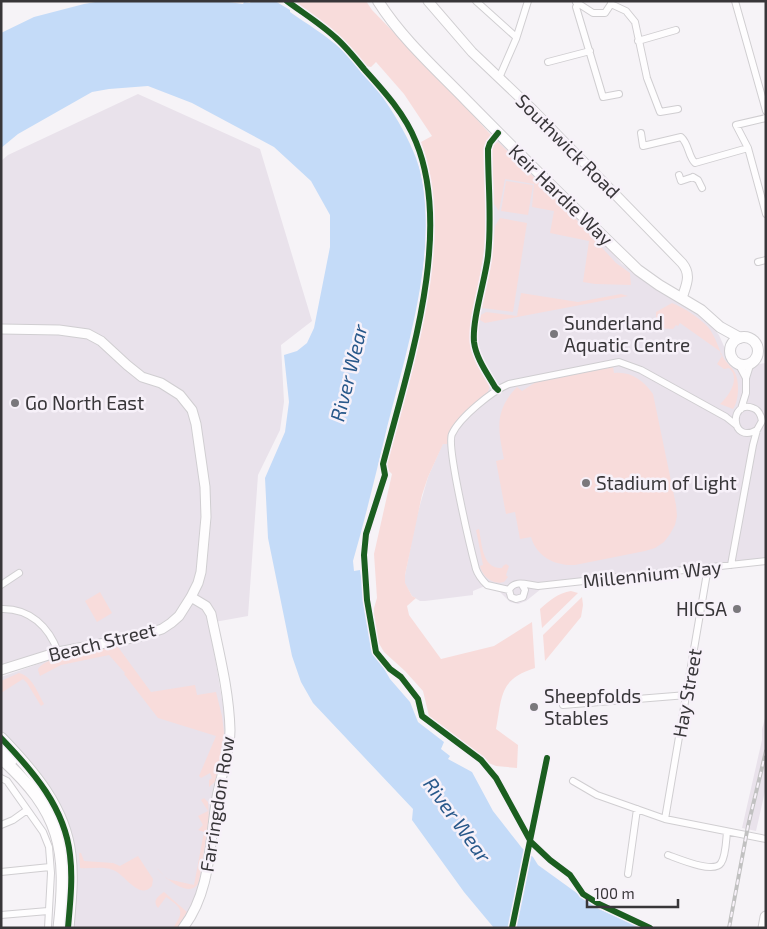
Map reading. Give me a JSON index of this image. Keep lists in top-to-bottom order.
{
  "streets": {
    "main road": ["Keir Hardie Way"],
    "street": [
      "Southwick Road",
      "Millennium Way",
      "Beach Street",
      "Hay Street",
      "Farringdon Row"
    ]
  },
  "crossings": [
    ["Southwick Road", "Keir Hardie Way"],
    ["Millennium Way", "Hay Street"],
    ["Beach Street", "Farringdon Row"]
  ],
  "water": ["River Wear"],
  "places": [
    "Sunderland Aquatic Centre",
    "Go North East",
    "Stadium of Light",
    "HICSA",
    "Sheepfolds Stables"
  ],
  "scale_bar": "100 m"
}
